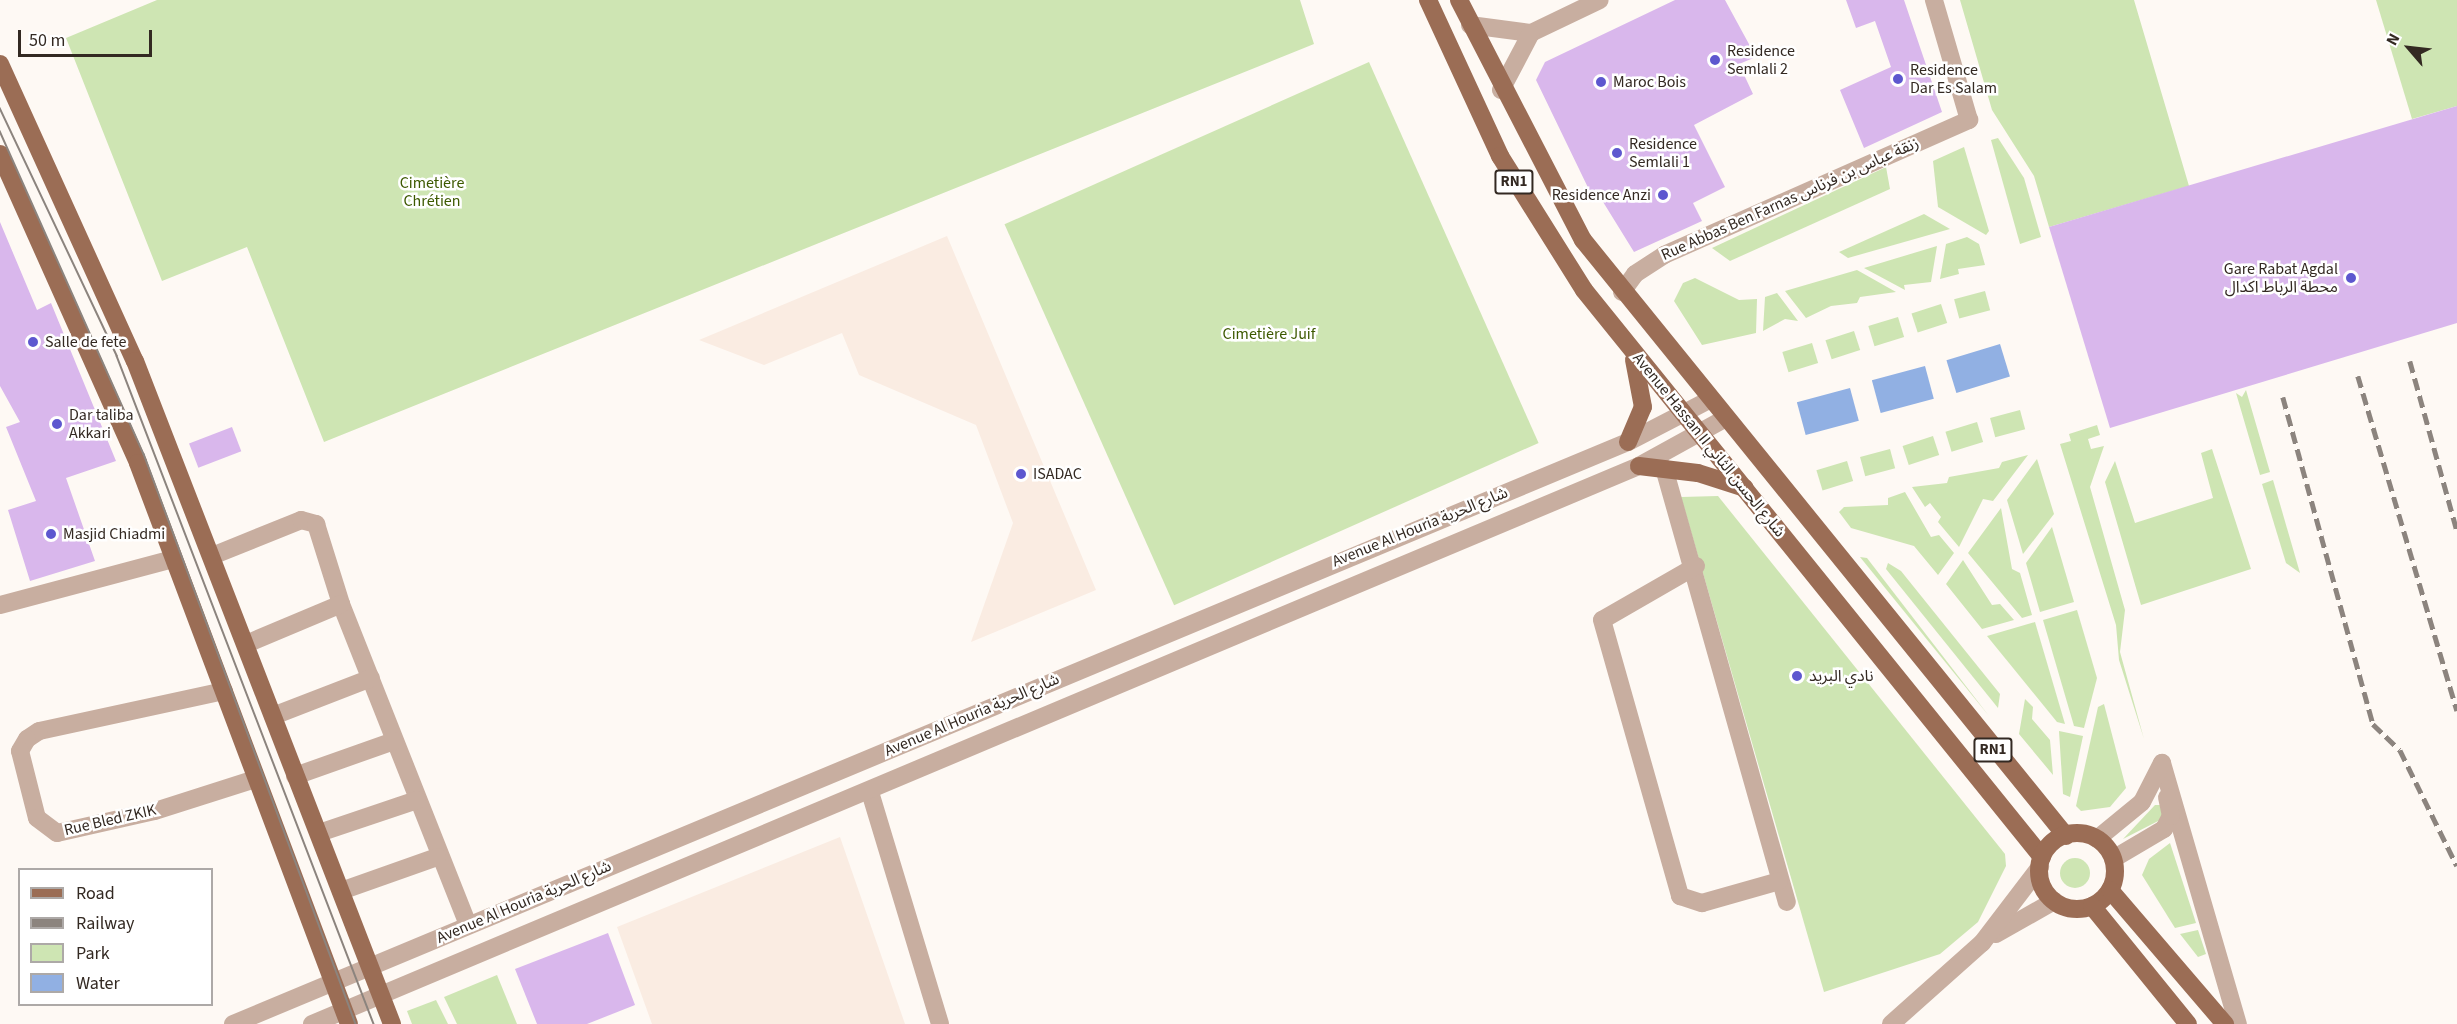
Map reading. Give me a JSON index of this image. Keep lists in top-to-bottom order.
{
  "streets": {
    "main road": ["RN1", "Avenue Hassan II شارع الحسن الثاني"],
    "street": ["Rue Abbas Ben Farnas زنقة عباس بن فرناس", "Avenue Al Houria شارع الحرية", "Rue Bled ZKIK"]
  },
  "crossings": [
    ["RN1", "Avenue Hassan II شارع الحسن الثاني"],
    ["Rue Abbas Ben Farnas زنقة عباس بن فرناس", "Avenue Hassan II شارع الحسن الثاني"],
    ["Avenue Hassan II شارع الحسن الثاني", "Avenue Al Houria شارع الحرية"]
  ],
  "parks": ["Cimetière Chrétien", "Cimetière Juif"],
  "places": [
    "Residence Semlali 2",
    "Residence Dar Es Salam",
    "Maroc Bois",
    "Residence Semlali 1",
    "Residence Anzi",
    "Gare Rabat Agdal محطة الرباط اكدال",
    "Salle de fete",
    "Dar taliba Akkari",
    "ISADAC",
    "Masjid Chiadmi",
    "نادي البريد"
  ],
  "legend": [
    "Road",
    "Railway",
    "Park",
    "Water"
  ],
  "scale_bar": "50 m",
  "north": "top left"
}
